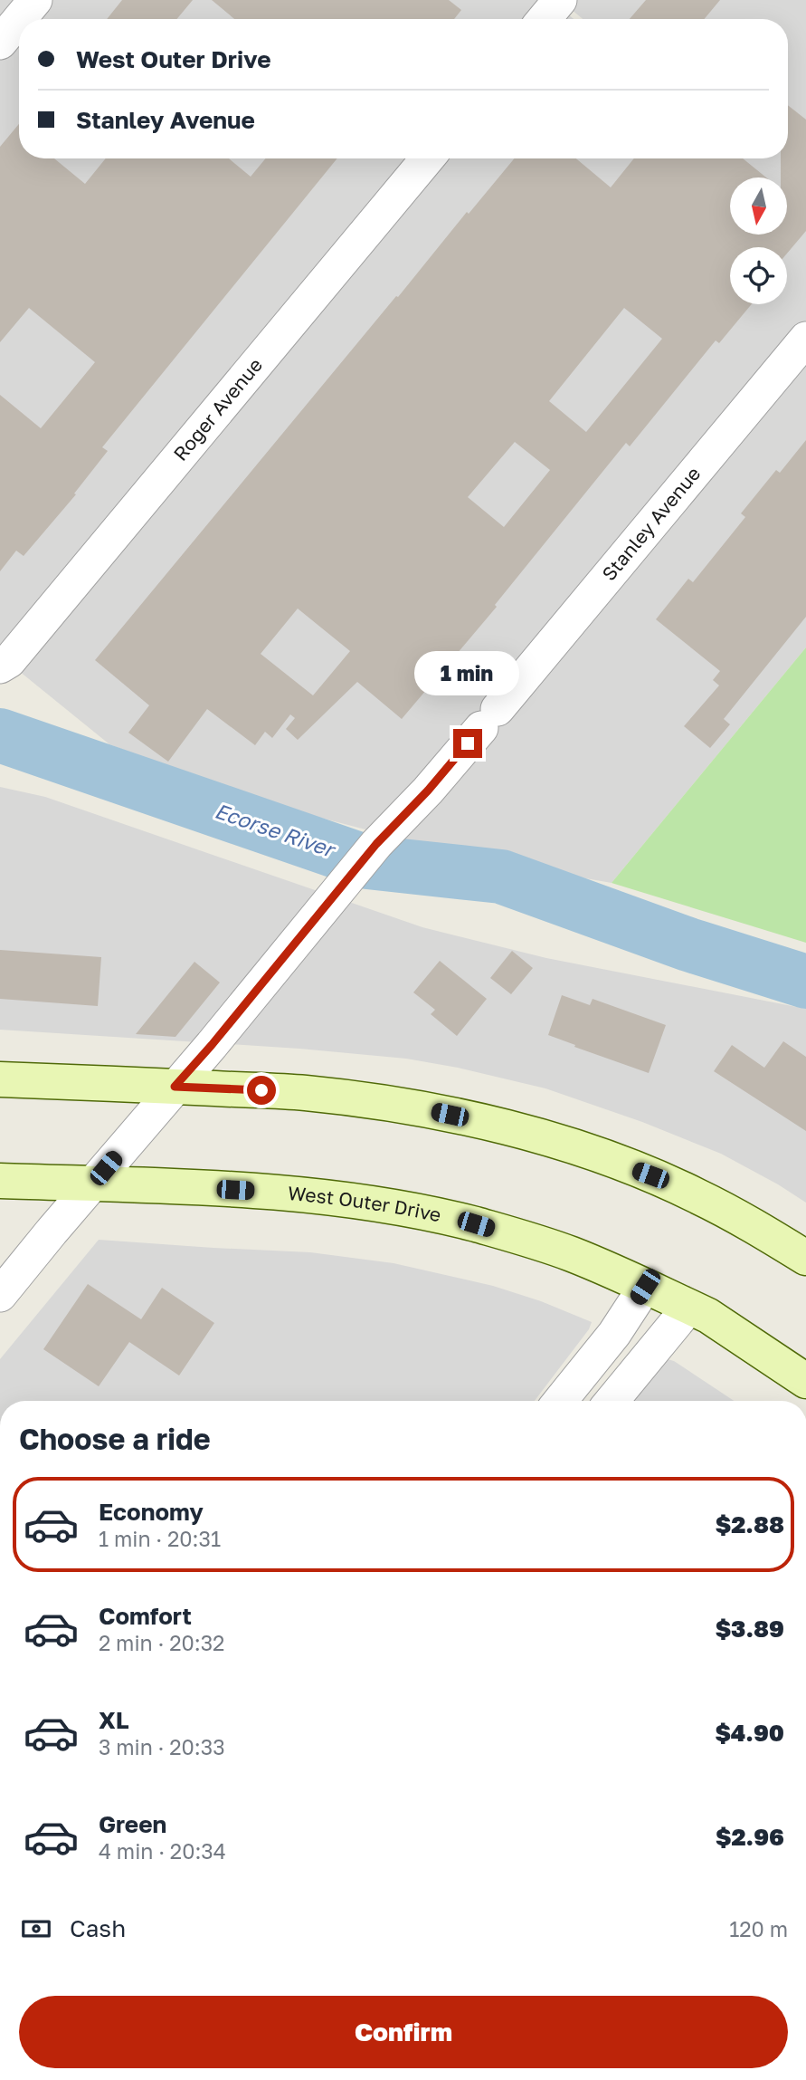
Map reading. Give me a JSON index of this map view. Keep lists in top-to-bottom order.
{
  "streets": {
    "main road": ["West Outer Drive"],
    "street": ["Roger Avenue", "Stanley Avenue"]
  },
  "crossings": [
    ["Stanley Avenue", "West Outer Drive"]
  ],
  "water": ["Ecorse River"],
  "north": "bottom",
  "page": {
    "banner": ["West Outer Drive", "Stanley Avenue"],
    "bubble": "1 min",
    "heading": "Choose a ride",
    "list": [
      {
        "name": "Economy",
        "note": "1 min · 20:31",
        "value": "$2.88"
      },
      {
        "name": "Comfort",
        "note": "2 min · 20:32",
        "value": "$3.89"
      },
      {
        "name": "XL",
        "note": "3 min · 20:33",
        "value": "$4.90"
      },
      {
        "name": "Green",
        "note": "4 min · 20:34",
        "value": "$2.96"
      }
    ],
    "pay": ["Cash", "120 m"],
    "buttons": "Confirm"
  }
}
